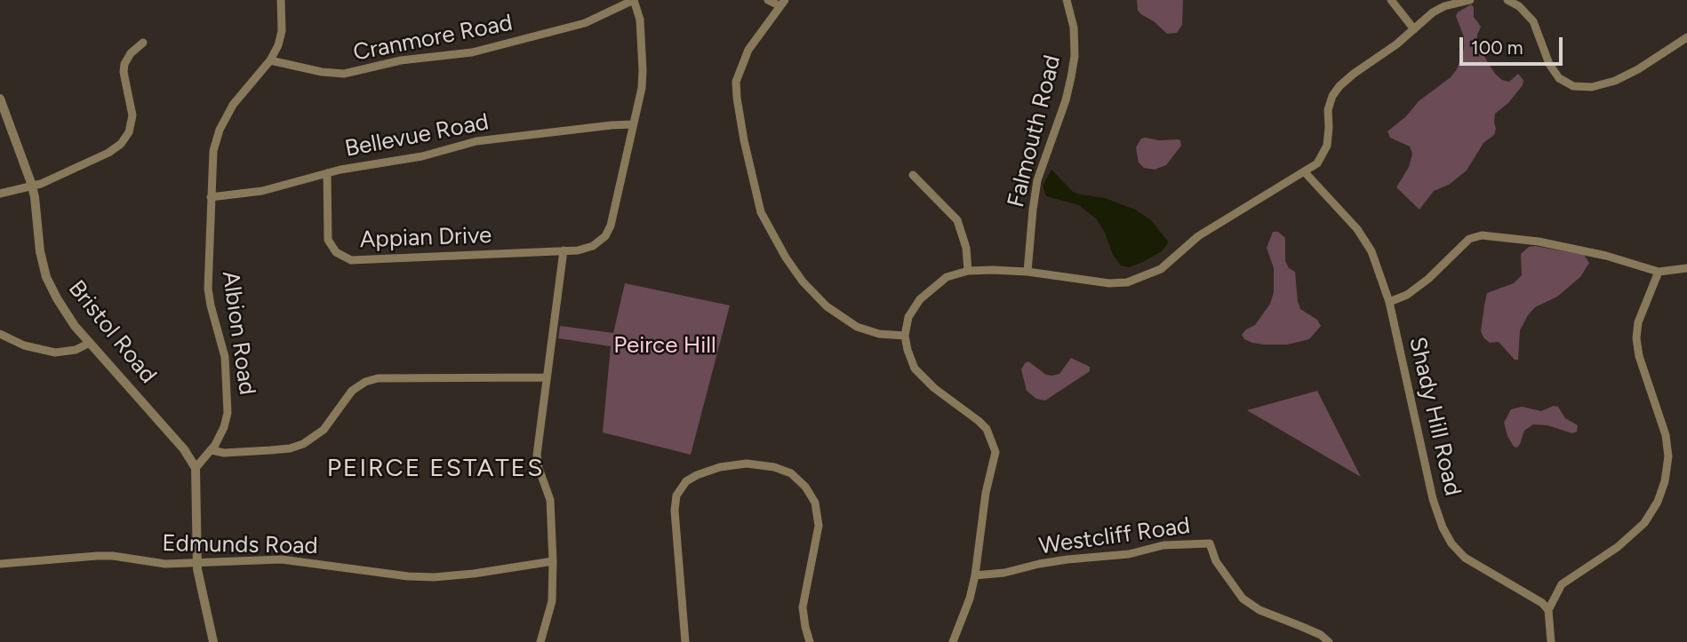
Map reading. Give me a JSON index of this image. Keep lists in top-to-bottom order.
{
  "streets": {
    "street": [
      "Cranmore Road",
      "Falmouth Road",
      "Bellevue Road",
      "Appian Drive",
      "Bristol Road",
      "Albion Road",
      "Shady Hill Road",
      "Westcliff Road",
      "Edmunds Road"
    ]
  },
  "crossings": [
    ["Cranmore Road", "Appian Drive"],
    ["Cranmore Road", "Albion Road"],
    ["Bellevue Road", "Appian Drive"],
    ["Bellevue Road", "Albion Road"],
    ["Bristol Road", "Albion Road"]
  ],
  "districts": ["PEIRCE ESTATES"],
  "parks": ["Peirce Hill"],
  "scale_bar": "100 m"
}
